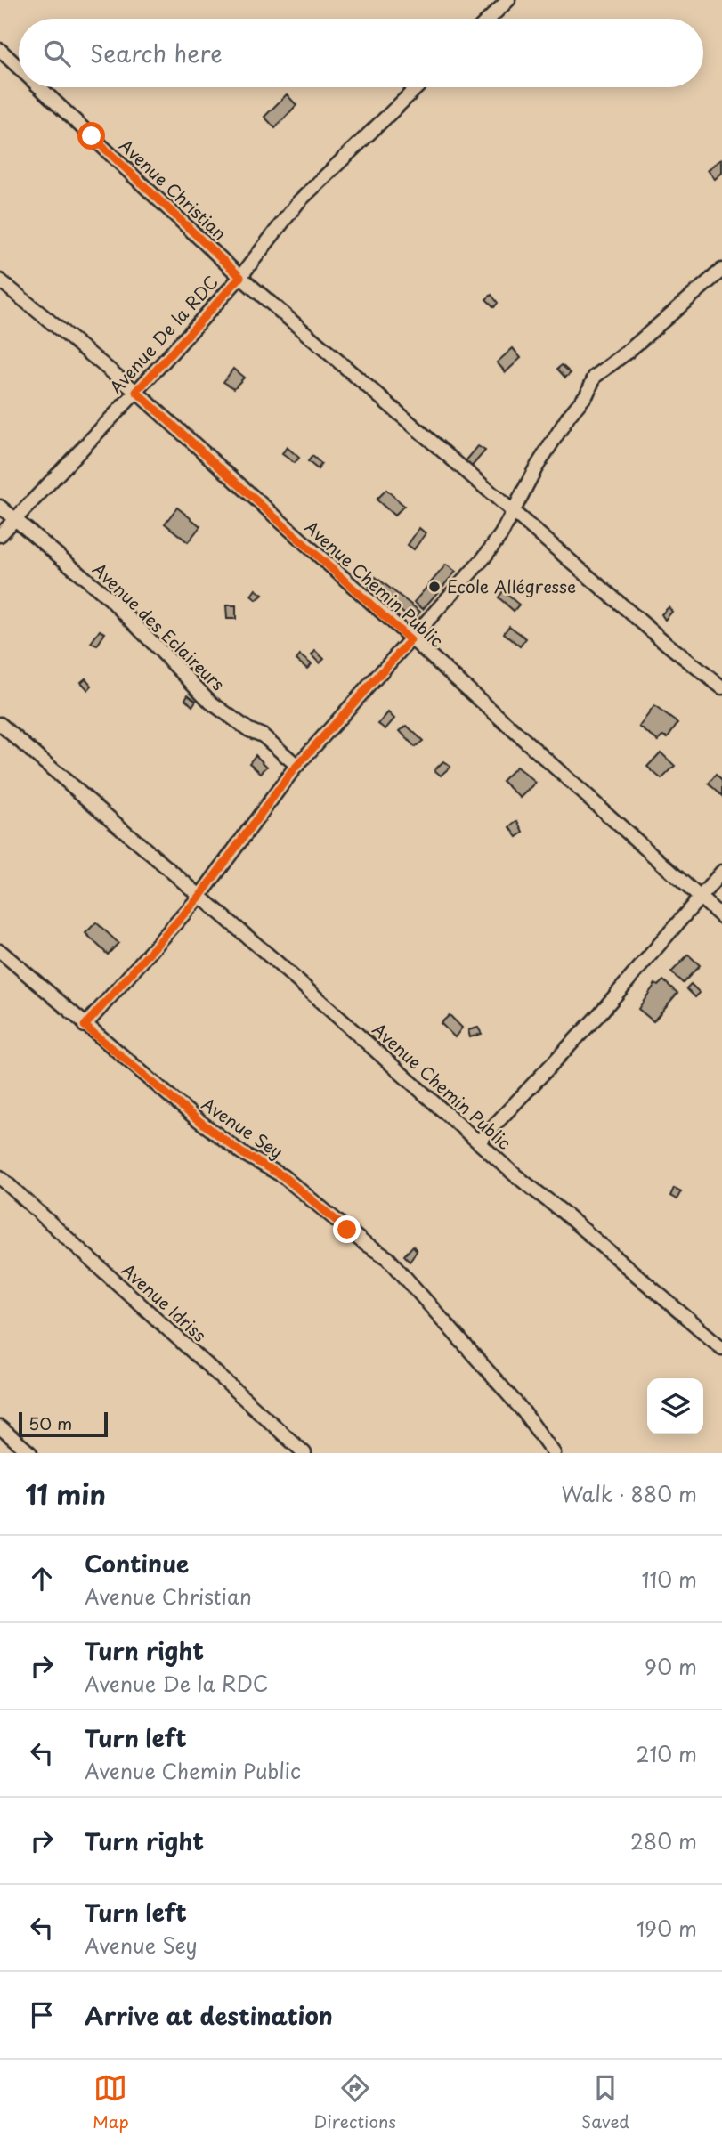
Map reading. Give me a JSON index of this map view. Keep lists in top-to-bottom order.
{
  "streets": {
    "street": [
      "Avenue Christian",
      "Avenue De la RDC",
      "Avenue Chemin Public",
      "Avenue des Eclaireurs",
      "Avenue Sey",
      "Avenue Idriss"
    ]
  },
  "crossings": [
    ["Avenue Christian", "Avenue De la RDC"],
    ["Avenue De la RDC", "Avenue Chemin Public"],
    ["Avenue De la RDC", "Avenue des Eclaireurs"]
  ],
  "places": ["Ecole Allégresse"],
  "scale_bar": "50 m",
  "page": {
    "search": "Search here",
    "scale": "50 m",
    "heading": ["11 min", "Walk · 880 m"],
    "list": [
      ["Continue", "Avenue Christian", "110 m"],
      ["Turn right", "Avenue De la RDC", "90 m"],
      ["Turn left", "Avenue Chemin Public", "210 m"],
      ["Turn right", "280 m"],
      ["Turn left", "Avenue Sey", "190 m"],
      "Arrive at destination"
    ],
    "nav": ["Map", "Directions", "Saved"]
  }
}
